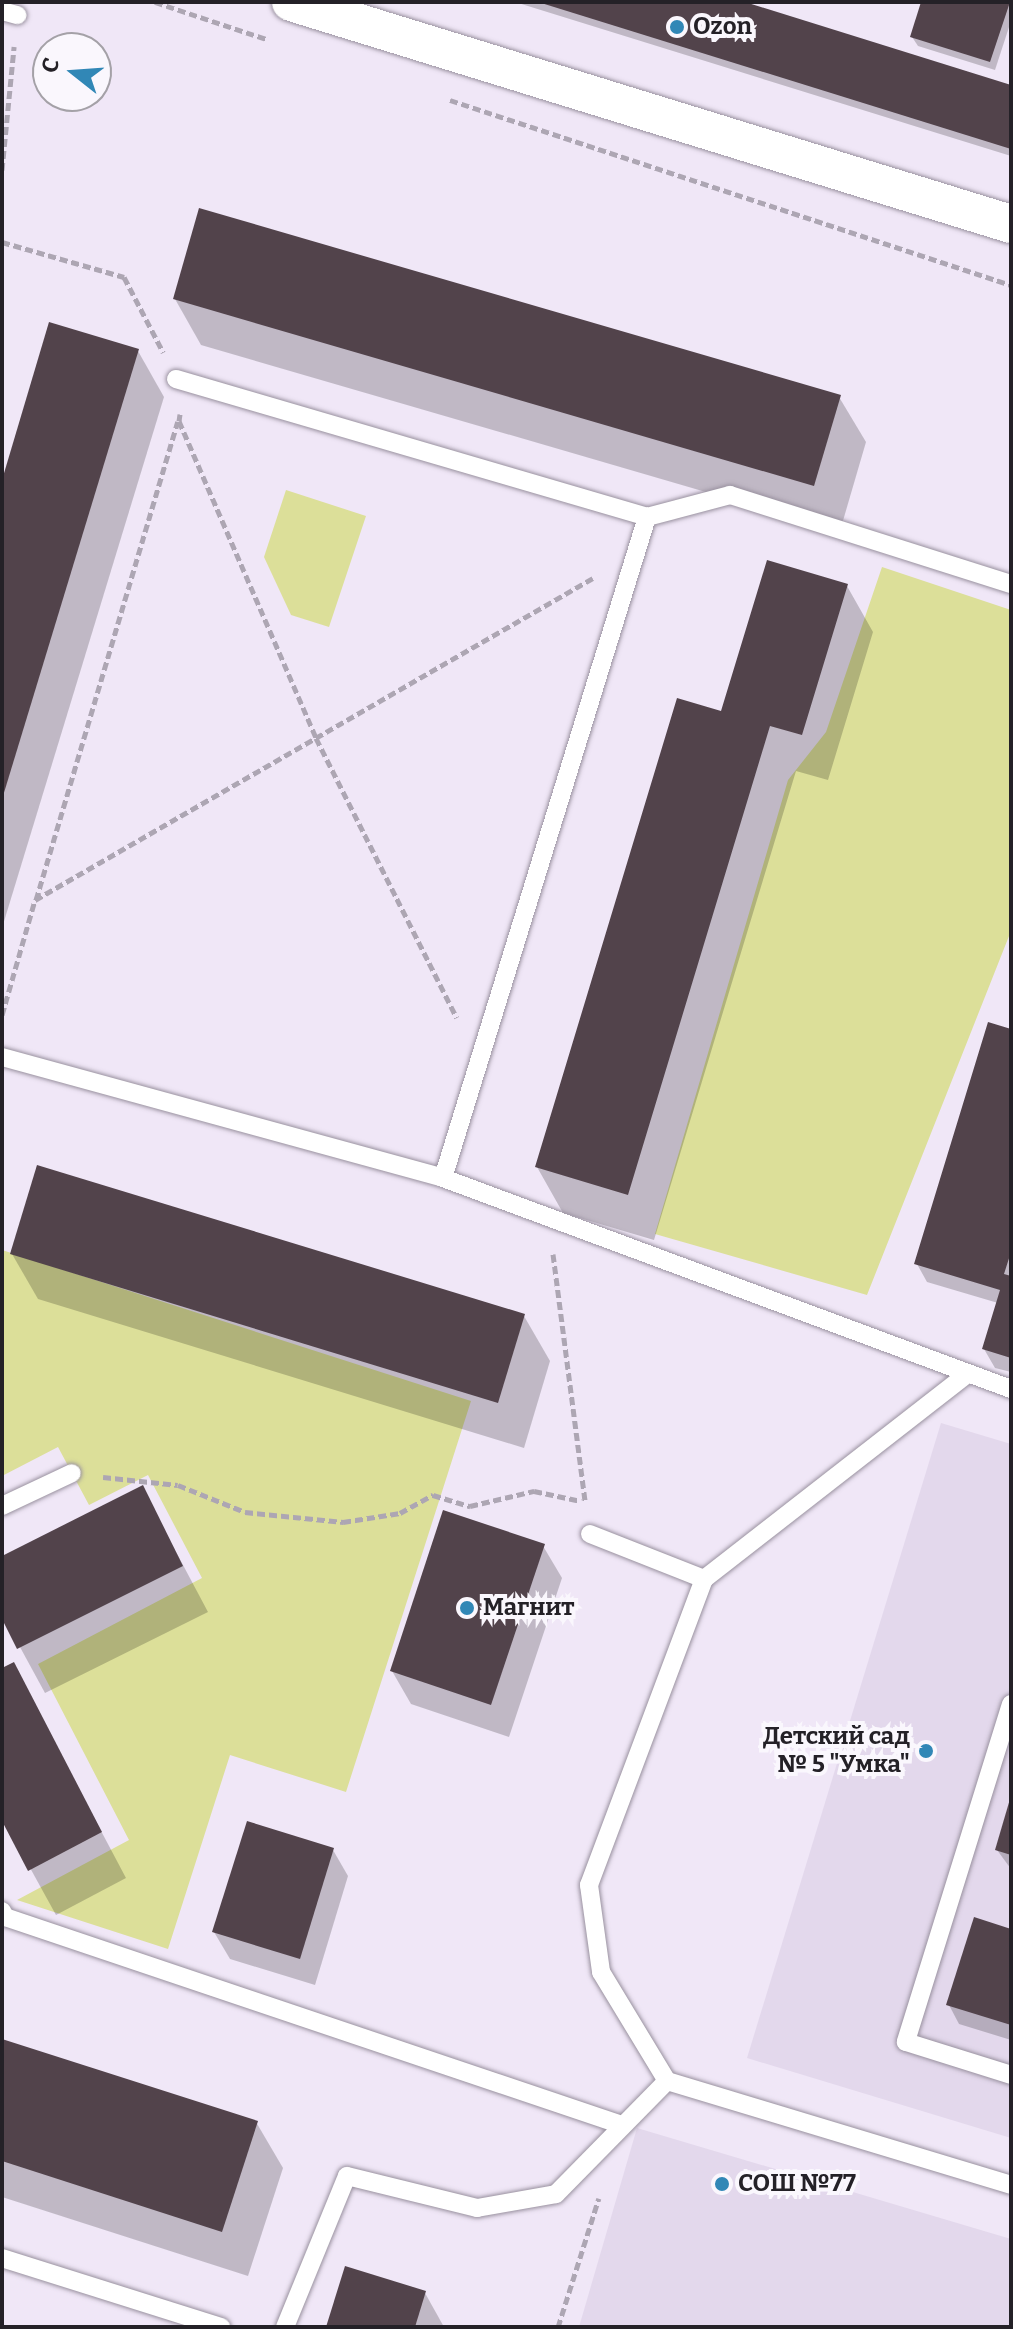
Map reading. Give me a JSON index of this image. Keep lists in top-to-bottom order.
{
  "places": [
    "Ozon",
    "Магнит",
    "Детский сад № 5 \"Умка\"",
    "СОШ №77"
  ],
  "north": "left"
}
